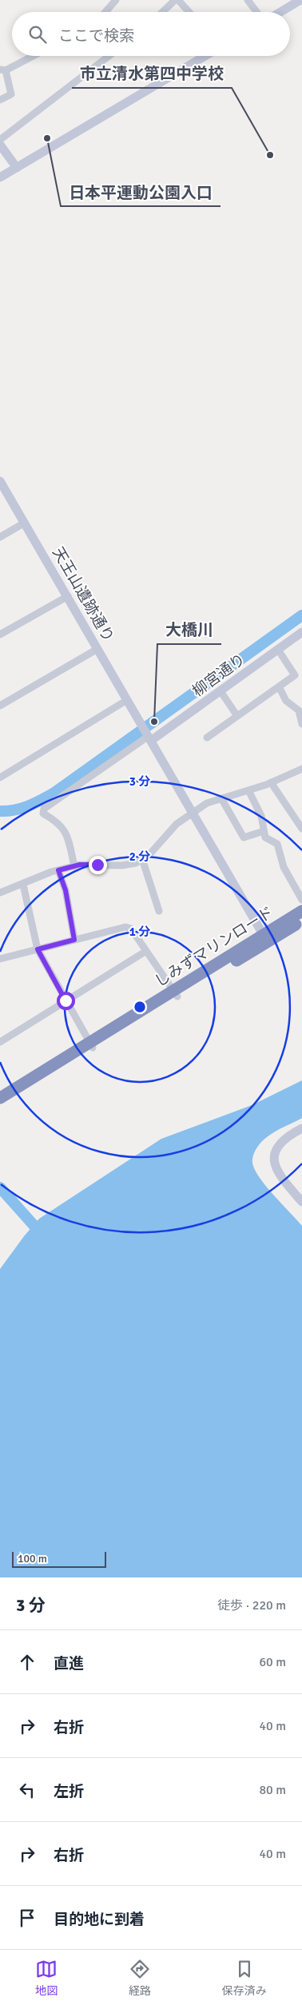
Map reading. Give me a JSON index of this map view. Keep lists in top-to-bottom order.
{
  "streets": {
    "highway": ["しみずマリンロード"],
    "street": ["天王山遺跡通り", "柳宮通り"]
  },
  "crossings": [
    ["天王山遺跡通り", "柳宮通り"]
  ],
  "places": ["日本平運動公園入口", "市立清水第四中学校", "大橋川"],
  "scale_bar": "100 m",
  "page": {
    "search": "ここで検索",
    "scale": "100 m",
    "heading": ["3 分", "徒歩 · 220 m"],
    "list": [
      ["直進", "60 m"],
      ["右折", "40 m"],
      ["左折", "80 m"],
      ["右折", "40 m"],
      "目的地に到着"
    ],
    "nav": ["地図", "経路", "保存済み"]
  },
  "rings": ["3 分", "2 分", "1 分"]
}
